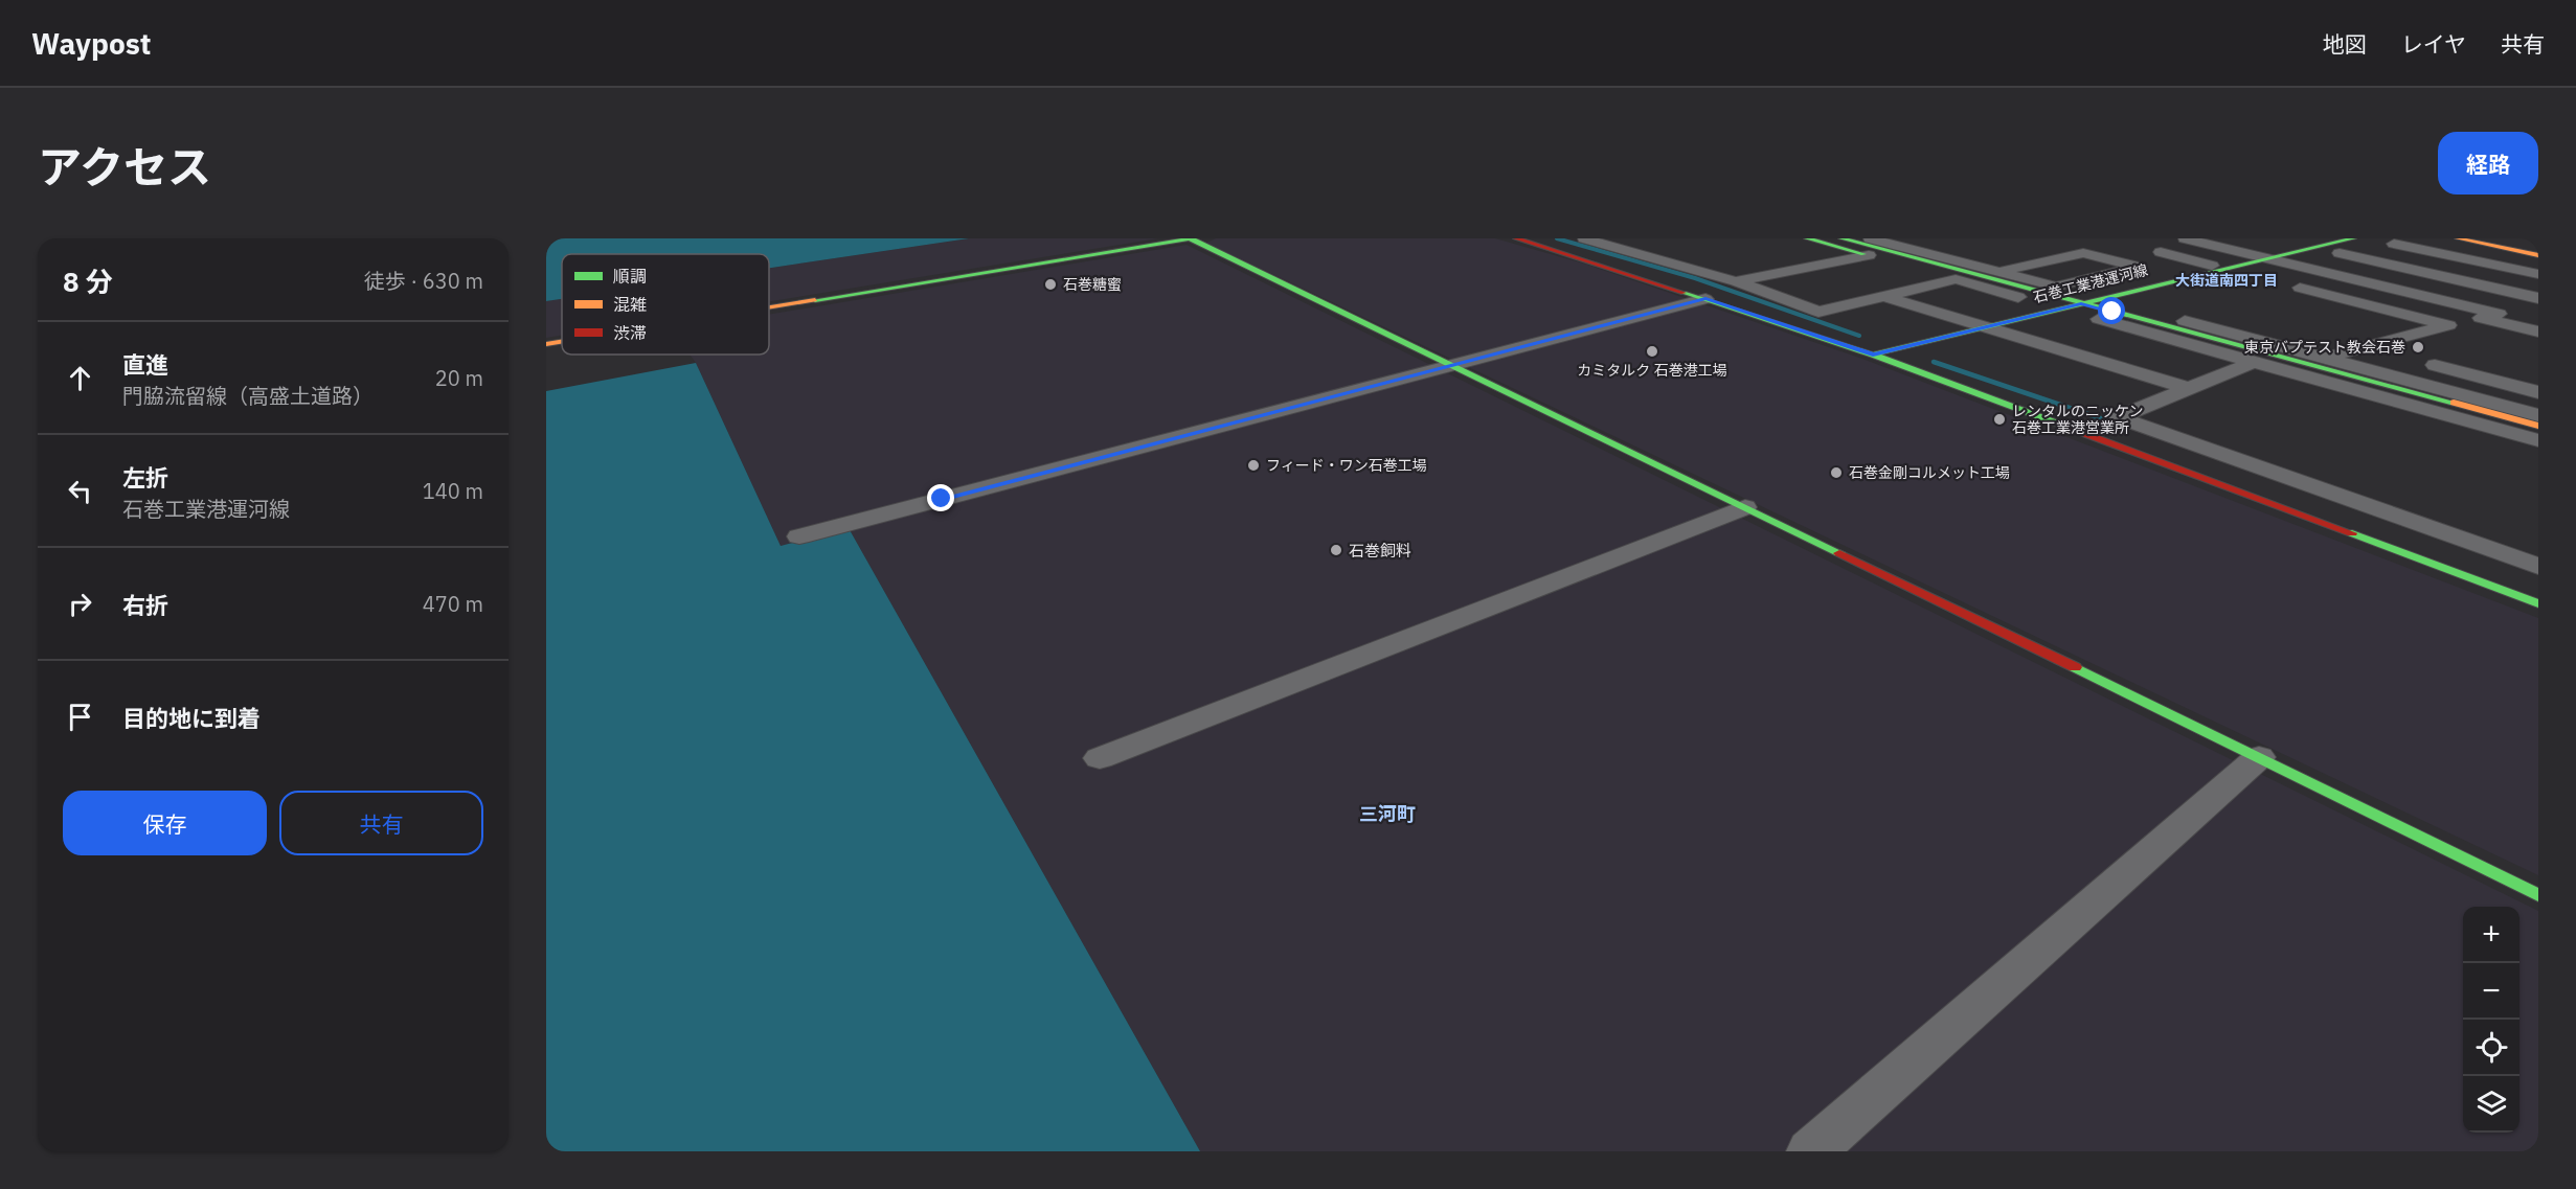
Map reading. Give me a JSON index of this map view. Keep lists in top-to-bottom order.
{
  "streets": {
    "street": ["石巻工業港運河線"]
  },
  "districts": ["大街道南四丁目", "三河町"],
  "places": [
    "石巻糖蜜",
    "東京バプテスト教会石巻",
    "カミタルク 石巻港工場",
    "レンタルのニッケン 石巻工業港営業所",
    "フィード・ワン石巻工場",
    "石巻金剛コルメット工場",
    "石巻飼料"
  ],
  "legend": ["順調", "混雑", "渋滞"],
  "page": {
    "header": "Waypost",
    "nav": ["地図", "レイヤ", "共有"],
    "title": "アクセス",
    "buttons": [
      "経路",
      ["保存", "共有"]
    ],
    "heading": ["8 分", "徒歩 · 630 m"],
    "list": [
      ["直進", "門脇流留線（高盛土道路）", "20 m"],
      ["左折", "石巻工業港運河線", "140 m"],
      ["右折", "470 m"],
      "目的地に到着"
    ],
    "map_buttons": ["+", "−"]
  }
}
